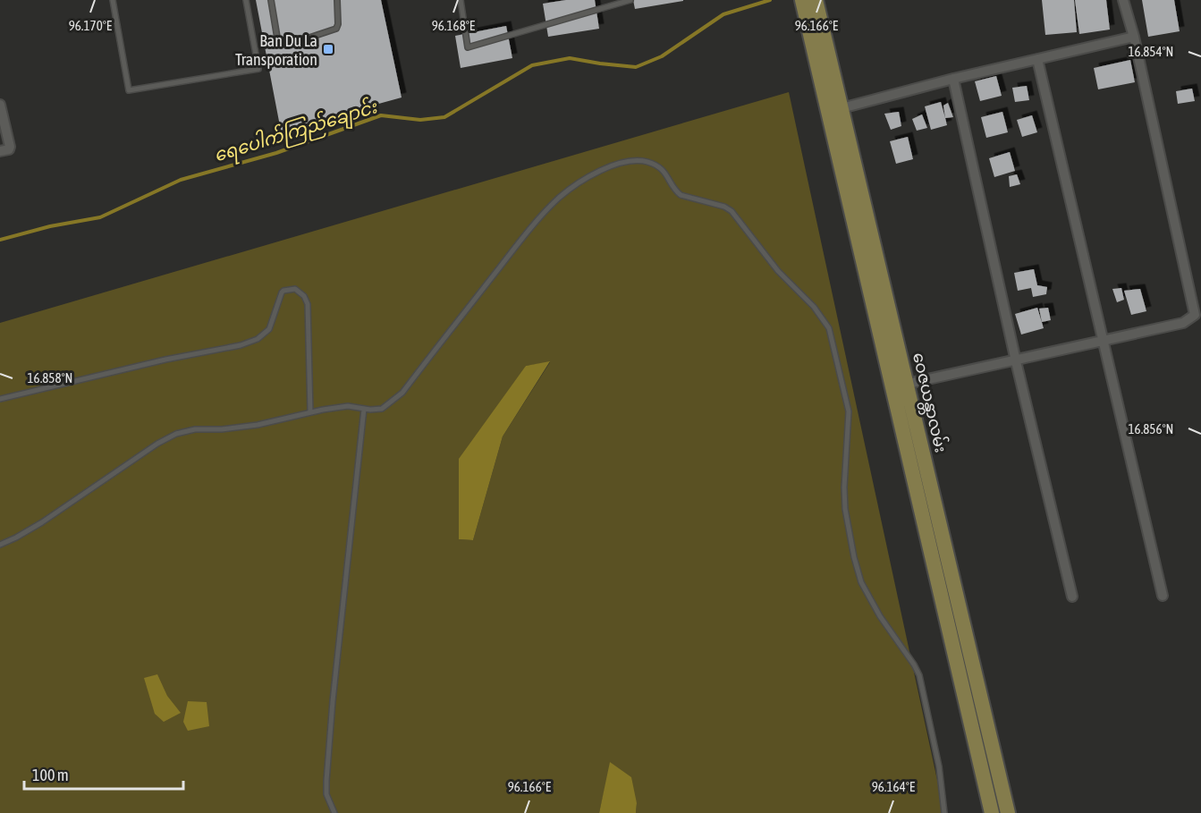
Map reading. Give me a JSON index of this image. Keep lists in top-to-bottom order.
{
  "streets": {
    "main road": ["ဝေဇယန္တာလမ်း"]
  },
  "water": ["ရေပေါက်ကြည်ချောင်း"],
  "places": {
    "transit": ["Ban Du La Transporation"]
  },
  "scale_bar": "100 m",
  "coordinates": [
    "96.170°E",
    "96.168°E",
    "96.166°E",
    "16.854°N",
    "16.858°N",
    "16.856°N",
    "96.164°E"
  ]
}
